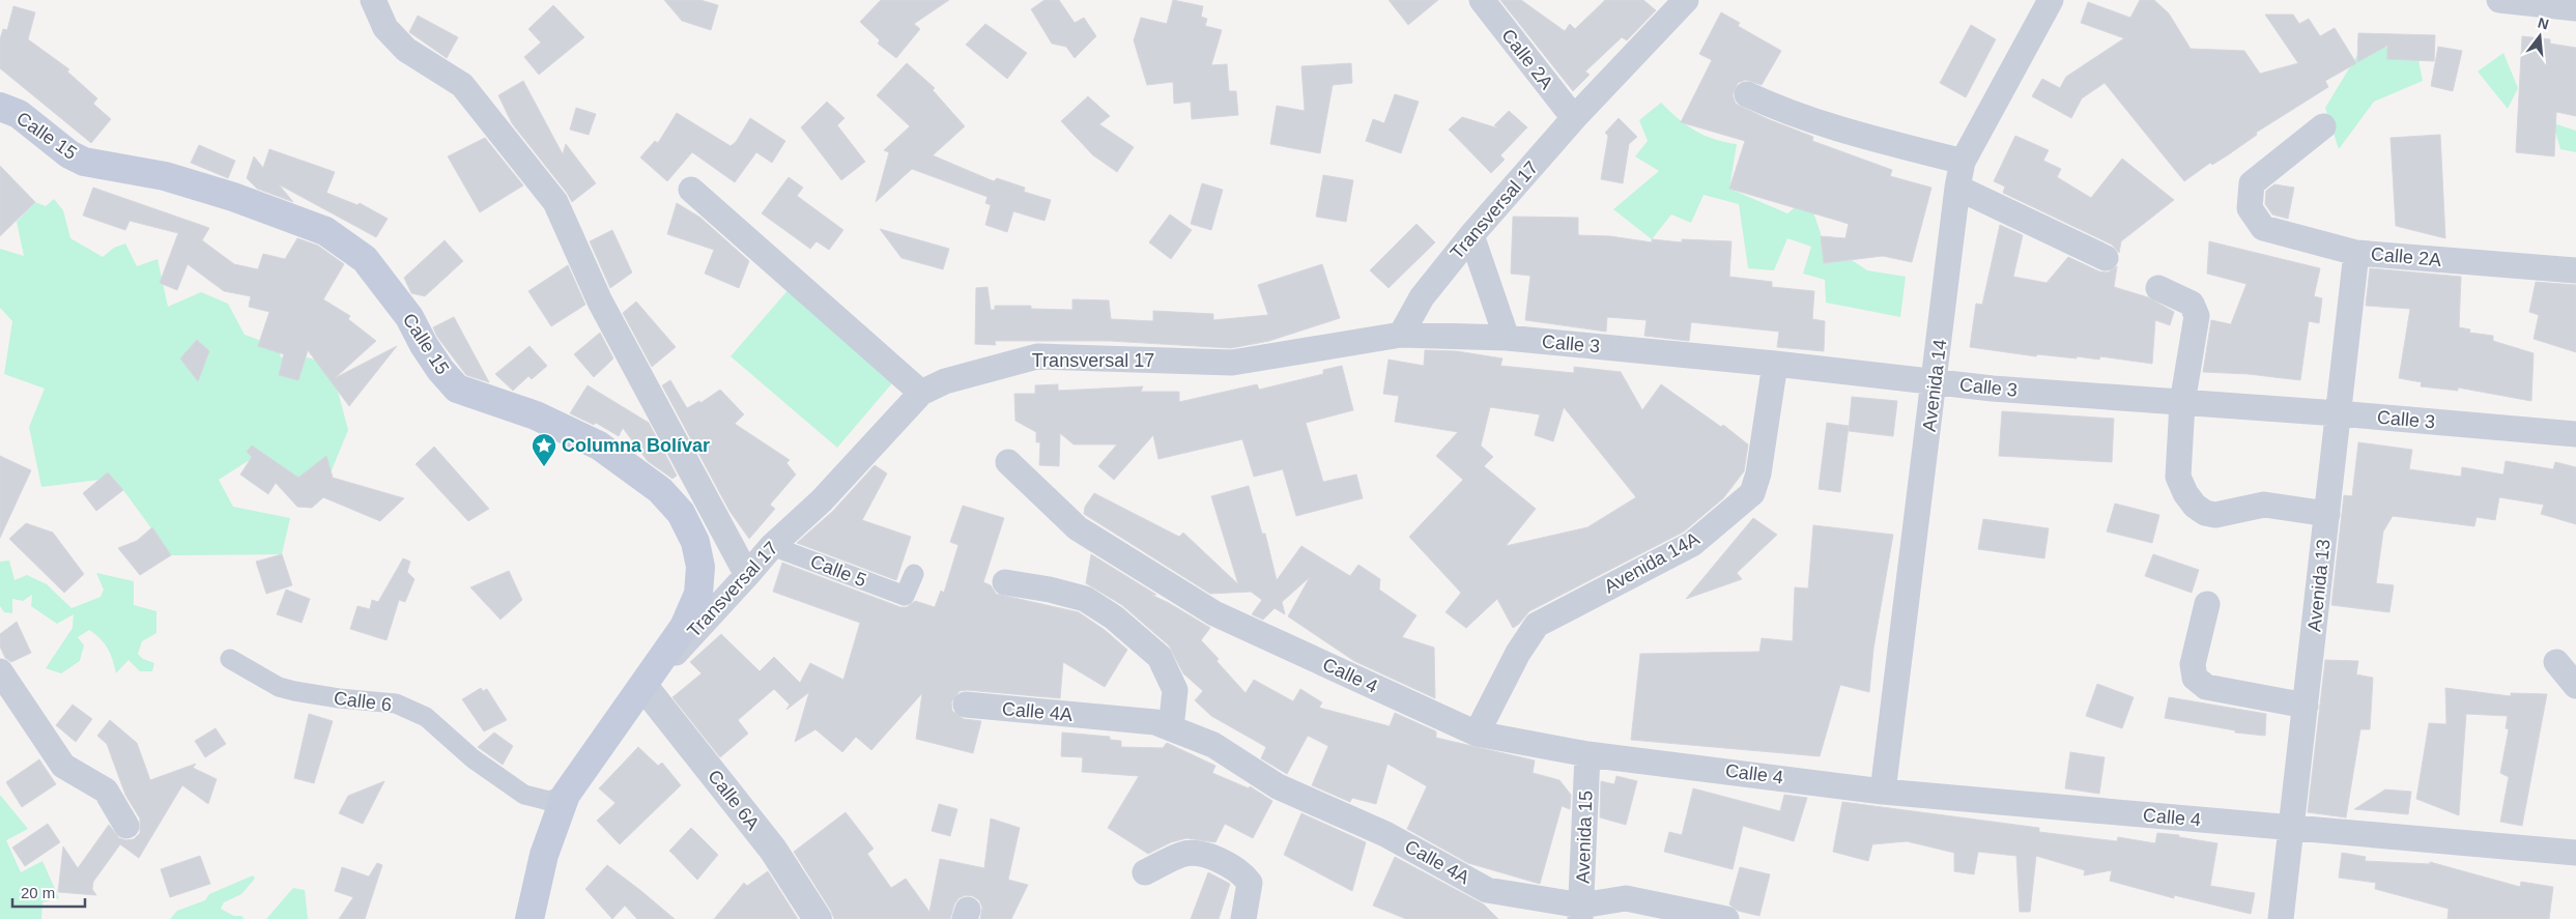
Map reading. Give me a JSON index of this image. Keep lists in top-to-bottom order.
{
  "streets": {
    "main road": ["Calle 15", "Transversal 17"],
    "street": [
      "Calle 2A",
      "Calle 3",
      "Avenida 14",
      "Avenida 14A",
      "Calle 5",
      "Avenida 13",
      "Calle 4",
      "Calle 6",
      "Calle 4A",
      "Calle 6A",
      "Avenida 15"
    ]
  },
  "crossings": [
    ["Calle 2A", "Transversal 17"],
    ["Calle 2A", "Avenida 13"],
    ["Calle 15", "Transversal 17"],
    ["Calle 15", "Calle 6A"],
    ["Transversal 17", "Calle 3"],
    ["Transversal 17", "Calle 5"],
    ["Transversal 17", "Calle 6"],
    ["Transversal 17", "Calle 6A"],
    ["Calle 3", "Avenida 14"],
    ["Calle 3", "Avenida 14A"],
    ["Calle 3", "Avenida 13"],
    ["Avenida 14", "Calle 4"],
    ["Avenida 14A", "Calle 4"],
    ["Avenida 13", "Calle 4"],
    ["Calle 4", "Avenida 15"],
    ["Calle 4A", "Avenida 15"]
  ],
  "places": {
    "place": ["Columna Bolívar"]
  },
  "scale_bar": "20 m",
  "north": "top"
}
